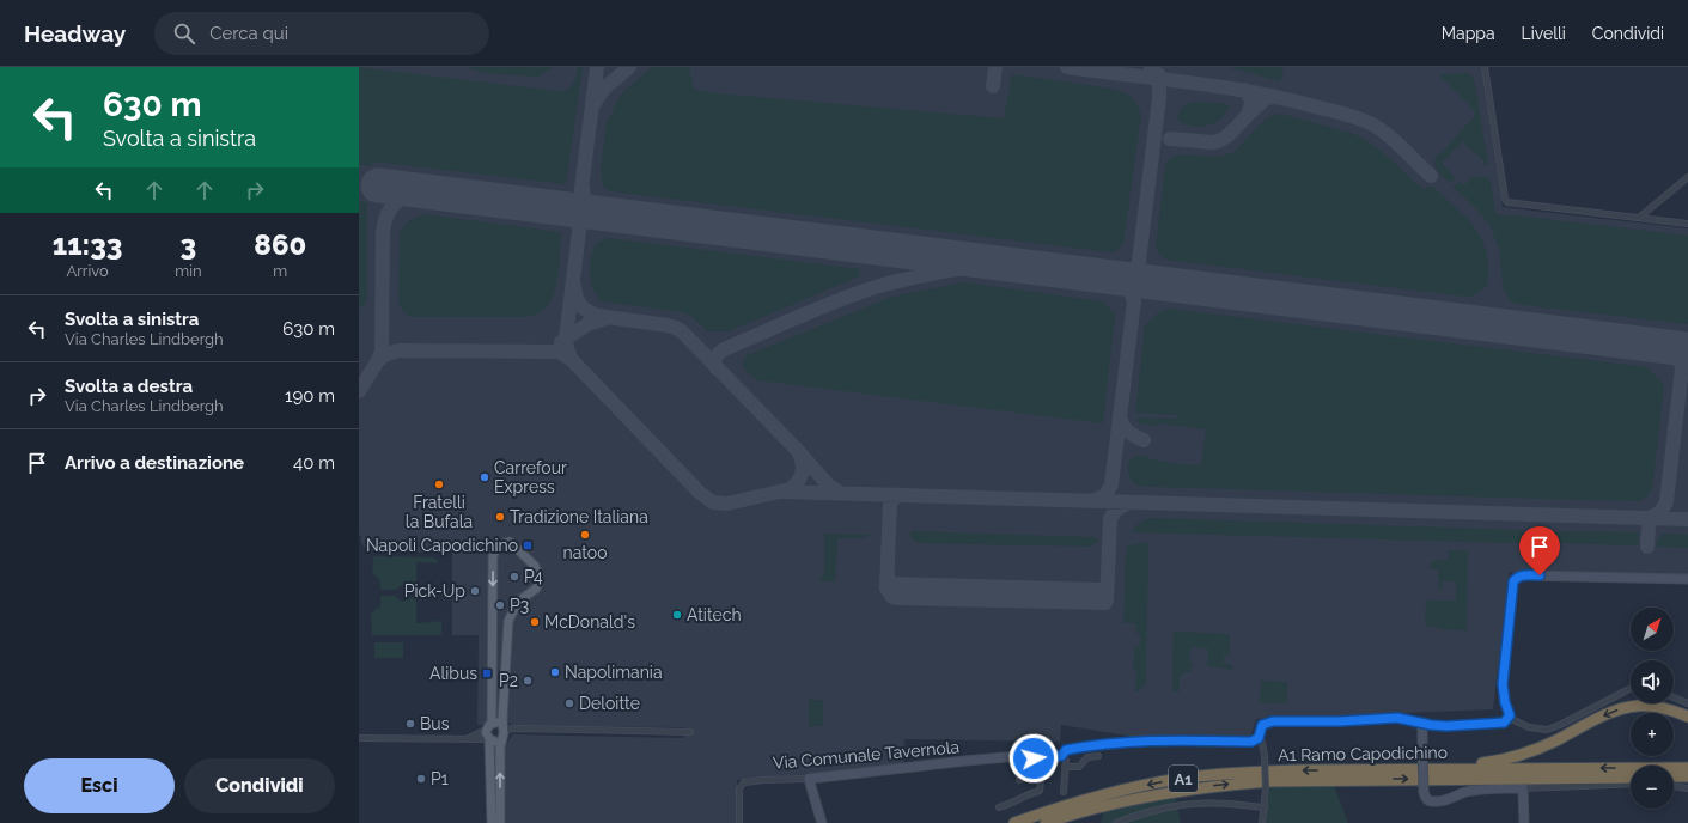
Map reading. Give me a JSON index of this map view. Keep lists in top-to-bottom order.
{
  "streets": {
    "highway": ["A1 Ramo Capodichino", "A1"],
    "street": ["Via Comunale Tavernola"]
  },
  "places": {
    "other": [
      "Carrefour Express",
      "Fratelli la Bufala",
      "Tradizione Italiana",
      "natoo",
      "P4",
      "Pick-Up",
      "P3",
      "Atitech",
      "McDonald's",
      "Napolimania",
      "P2",
      "Deloitte",
      "Bus",
      "P1"
    ],
    "transit": ["Napoli Capodichino", "Alibus"]
  },
  "north": "top right",
  "page": {
    "header": "Headway",
    "search": "Cerca qui",
    "nav": ["Mappa", "Livelli", "Condividi"],
    "turn": ["630 m", "Svolta a sinistra"],
    "eta": [
      "11:33",
      "Arrivo",
      "3",
      "min",
      "860",
      "m"
    ],
    "list": [
      {
        "name": "Svolta a sinistra",
        "note": "Via Charles Lindbergh",
        "value": "630 m"
      },
      {
        "name": "Svolta a destra",
        "note": "Via Charles Lindbergh",
        "value": "190 m"
      },
      {
        "name": "Arrivo a destinazione",
        "value": "40 m"
      }
    ],
    "map_buttons": ["+", "−"],
    "buttons": ["Esci", "Condividi"]
  }
}
